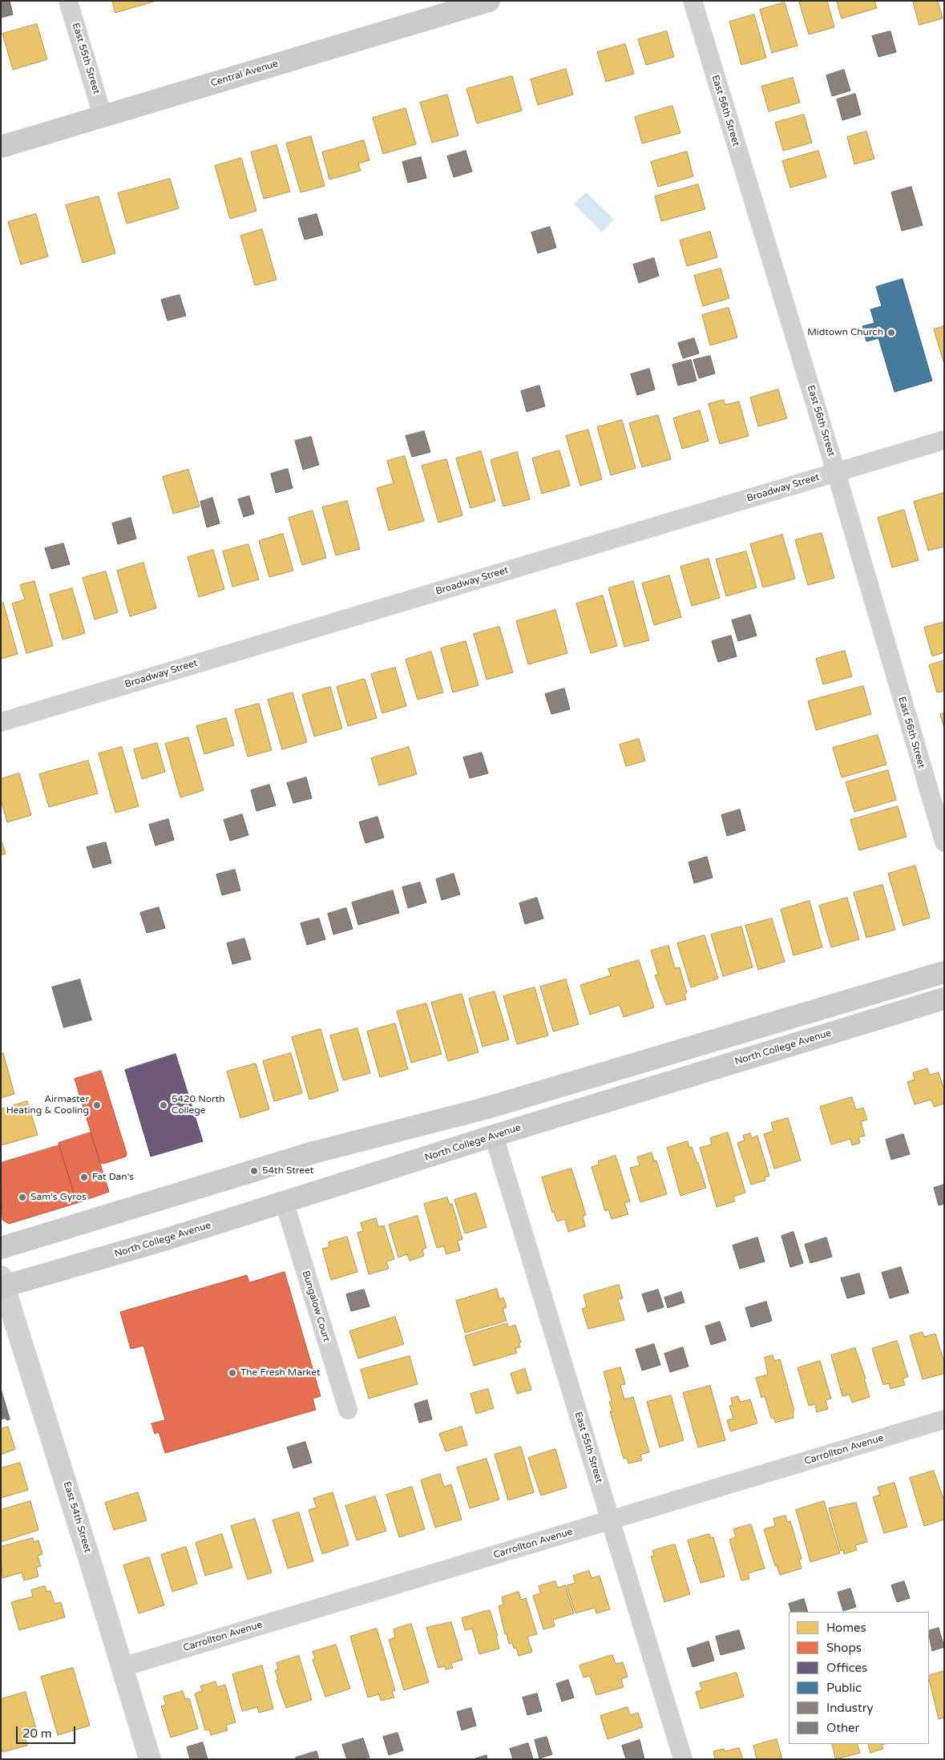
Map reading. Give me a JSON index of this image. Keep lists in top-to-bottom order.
{
  "streets": {
    "main road": ["Central Avenue", "North College Avenue"],
    "street": [
      "East 55th Street",
      "East 56th Street",
      "Broadway Street",
      "Bungalow Court",
      "Carrollton Avenue",
      "East 54th Street"
    ]
  },
  "crossings": [
    ["East 55th Street", "Central Avenue"],
    ["East 55th Street", "North College Avenue"],
    ["East 55th Street", "Carrollton Avenue"],
    ["East 56th Street", "Broadway Street"],
    ["North College Avenue", "Bungalow Court"],
    ["North College Avenue", "East 54th Street"],
    ["Carrollton Avenue", "East 54th Street"]
  ],
  "places": [
    "Midtown Church",
    "Airmaster Heating & Cooling",
    "5420 North College",
    "54th Street",
    "Fat Dan's",
    "Sam's Gyros",
    "The Fresh Market"
  ],
  "legend": [
    "Homes",
    "Shops",
    "Offices",
    "Public",
    "Industry",
    "Other"
  ],
  "scale_bar": "20 m"
}
